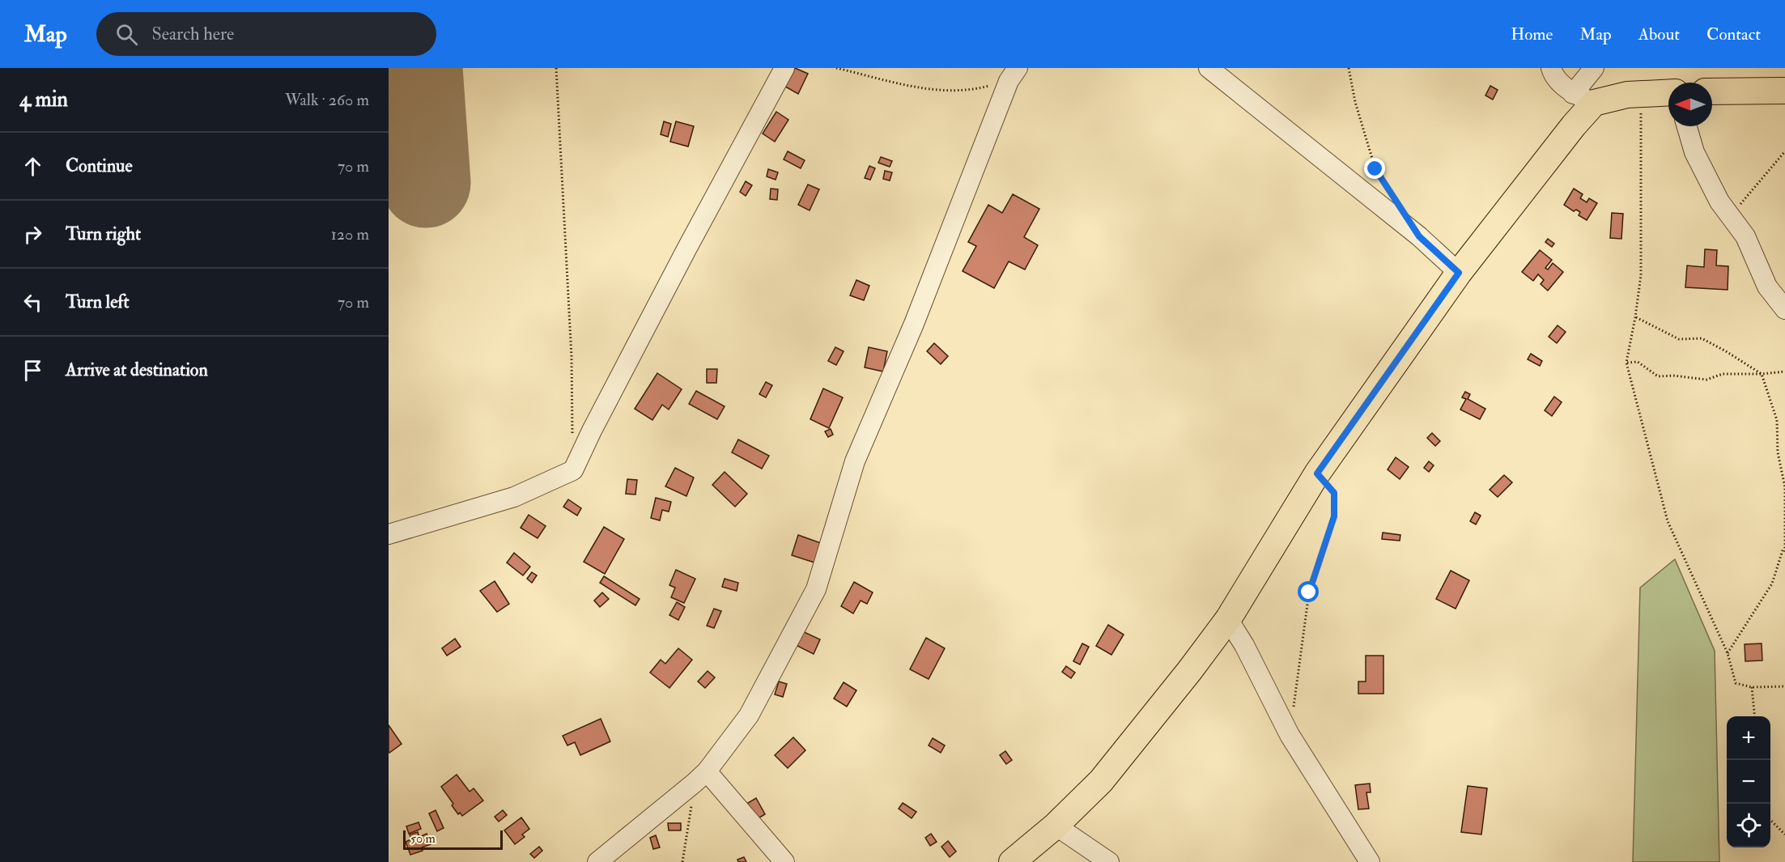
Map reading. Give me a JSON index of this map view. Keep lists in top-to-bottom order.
{
  "scale_bar": "50 m",
  "north": "left",
  "page": {
    "header": "Map",
    "search": "Search here",
    "nav": [
      "Home",
      "Map",
      "About",
      "Contact"
    ],
    "heading": ["4 min", "Walk · 260 m"],
    "list": [
      ["Continue", "70 m"],
      ["Turn right", "120 m"],
      ["Turn left", "70 m"],
      "Arrive at destination"
    ],
    "map_buttons": ["+", "−"],
    "scale": "50 m"
  }
}
